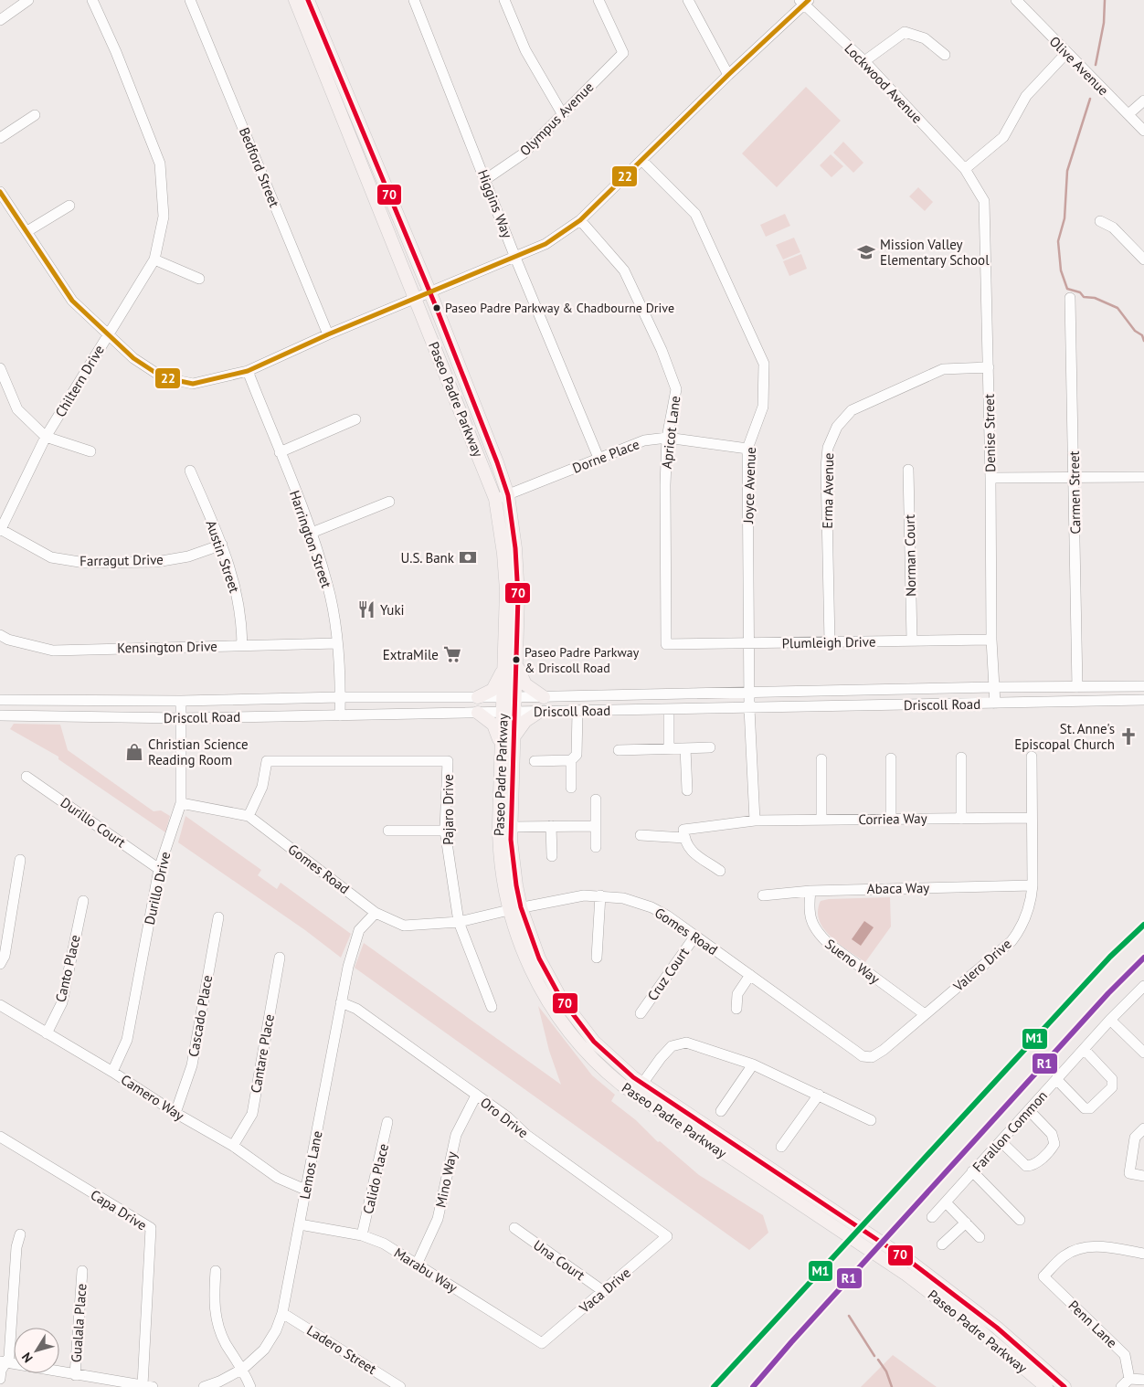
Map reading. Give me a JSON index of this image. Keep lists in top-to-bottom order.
{
  "streets": {
    "main road": ["Paseo Padre Parkway"],
    "street": [
      "Olive Avenue",
      "Lockwood Avenue",
      "Olympus Avenue",
      "Bedford Street",
      "Higgins Way",
      "Chiltern Drive",
      "Apricot Lane",
      "Denise Street",
      "Dorne Place",
      "Joyce Avenue",
      "Erma Avenue",
      "Carmen Street",
      "Harrington Street",
      "Norman Court",
      "Austin Street",
      "Farragut Drive",
      "Plumleigh Drive",
      "Kensington Drive",
      "Driscoll Road",
      "Pajaro Drive",
      "Corriea Way",
      "Durillo Court",
      "Gomes Road",
      "Durillo Drive",
      "Abaca Way",
      "Sueno Way",
      "Valero Drive",
      "Canto Place",
      "Cruz Court",
      "Cascado Place",
      "Cantare Place",
      "Camero Way",
      "Oro Drive",
      "Farallon Common",
      "Lemos Lane",
      "Calido Place",
      "Mino Way",
      "Capa Drive",
      "Una Court",
      "Marabu Way",
      "Vaca Drive",
      "Gualala Place",
      "Penn Lane",
      "Ladero Street"
    ]
  },
  "crossings": [
    ["Lockwood Avenue", "Denise Street"],
    ["Olympus Avenue", "Higgins Way"],
    ["Higgins Way", "Dorne Place"],
    ["Chiltern Drive", "Farragut Drive"],
    ["Paseo Padre Parkway", "Dorne Place"],
    ["Paseo Padre Parkway", "Driscoll Road"],
    ["Paseo Padre Parkway", "Gomes Road"],
    ["Apricot Lane", "Dorne Place"],
    ["Apricot Lane", "Plumleigh Drive"],
    ["Denise Street", "Erma Avenue"],
    ["Denise Street", "Plumleigh Drive"],
    ["Denise Street", "Driscoll Road"],
    ["Dorne Place", "Joyce Avenue"],
    ["Joyce Avenue", "Plumleigh Drive"],
    ["Joyce Avenue", "Driscoll Road"],
    ["Joyce Avenue", "Corriea Way"],
    ["Erma Avenue", "Plumleigh Drive"],
    ["Carmen Street", "Driscoll Road"],
    ["Harrington Street", "Kensington Drive"],
    ["Harrington Street", "Driscoll Road"],
    ["Norman Court", "Plumleigh Drive"],
    ["Austin Street", "Farragut Drive"],
    ["Austin Street", "Kensington Drive"],
    ["Driscoll Road", "Durillo Drive"],
    ["Pajaro Drive", "Gomes Road"],
    ["Corriea Way", "Valero Drive"],
    ["Durillo Court", "Durillo Drive"],
    ["Gomes Road", "Durillo Drive"],
    ["Gomes Road", "Valero Drive"],
    ["Gomes Road", "Cruz Court"],
    ["Gomes Road", "Lemos Lane"],
    ["Durillo Drive", "Camero Way"],
    ["Abaca Way", "Sueno Way"],
    ["Abaca Way", "Valero Drive"],
    ["Sueno Way", "Valero Drive"],
    ["Canto Place", "Camero Way"],
    ["Cascado Place", "Camero Way"],
    ["Cantare Place", "Camero Way"],
    ["Camero Way", "Lemos Lane"],
    ["Oro Drive", "Lemos Lane"],
    ["Oro Drive", "Mino Way"],
    ["Oro Drive", "Vaca Drive"],
    ["Lemos Lane", "Marabu Way"],
    ["Lemos Lane", "Ladero Street"],
    ["Calido Place", "Marabu Way"],
    ["Mino Way", "Marabu Way"],
    ["Una Court", "Vaca Drive"],
    ["Marabu Way", "Vaca Drive"]
  ],
  "places": {
    "school or university": ["Mission Valley Elementary School"],
    "other": ["Paseo Padre Parkway & Chadbourne Drive", "Paseo Padre Parkway & Driscoll Road"],
    "bank": ["U.S. Bank"],
    "restaurant": ["Yuki"],
    "supermarket": ["ExtraMile"],
    "church": ["St. Anne's Episcopal Church"],
    "shop": ["Christian Science Reading Room"]
  },
  "lines": [
    "transit line 70",
    "transit line 22",
    "transit line M1",
    "transit line R1"
  ],
  "north": "bottom left"
}
